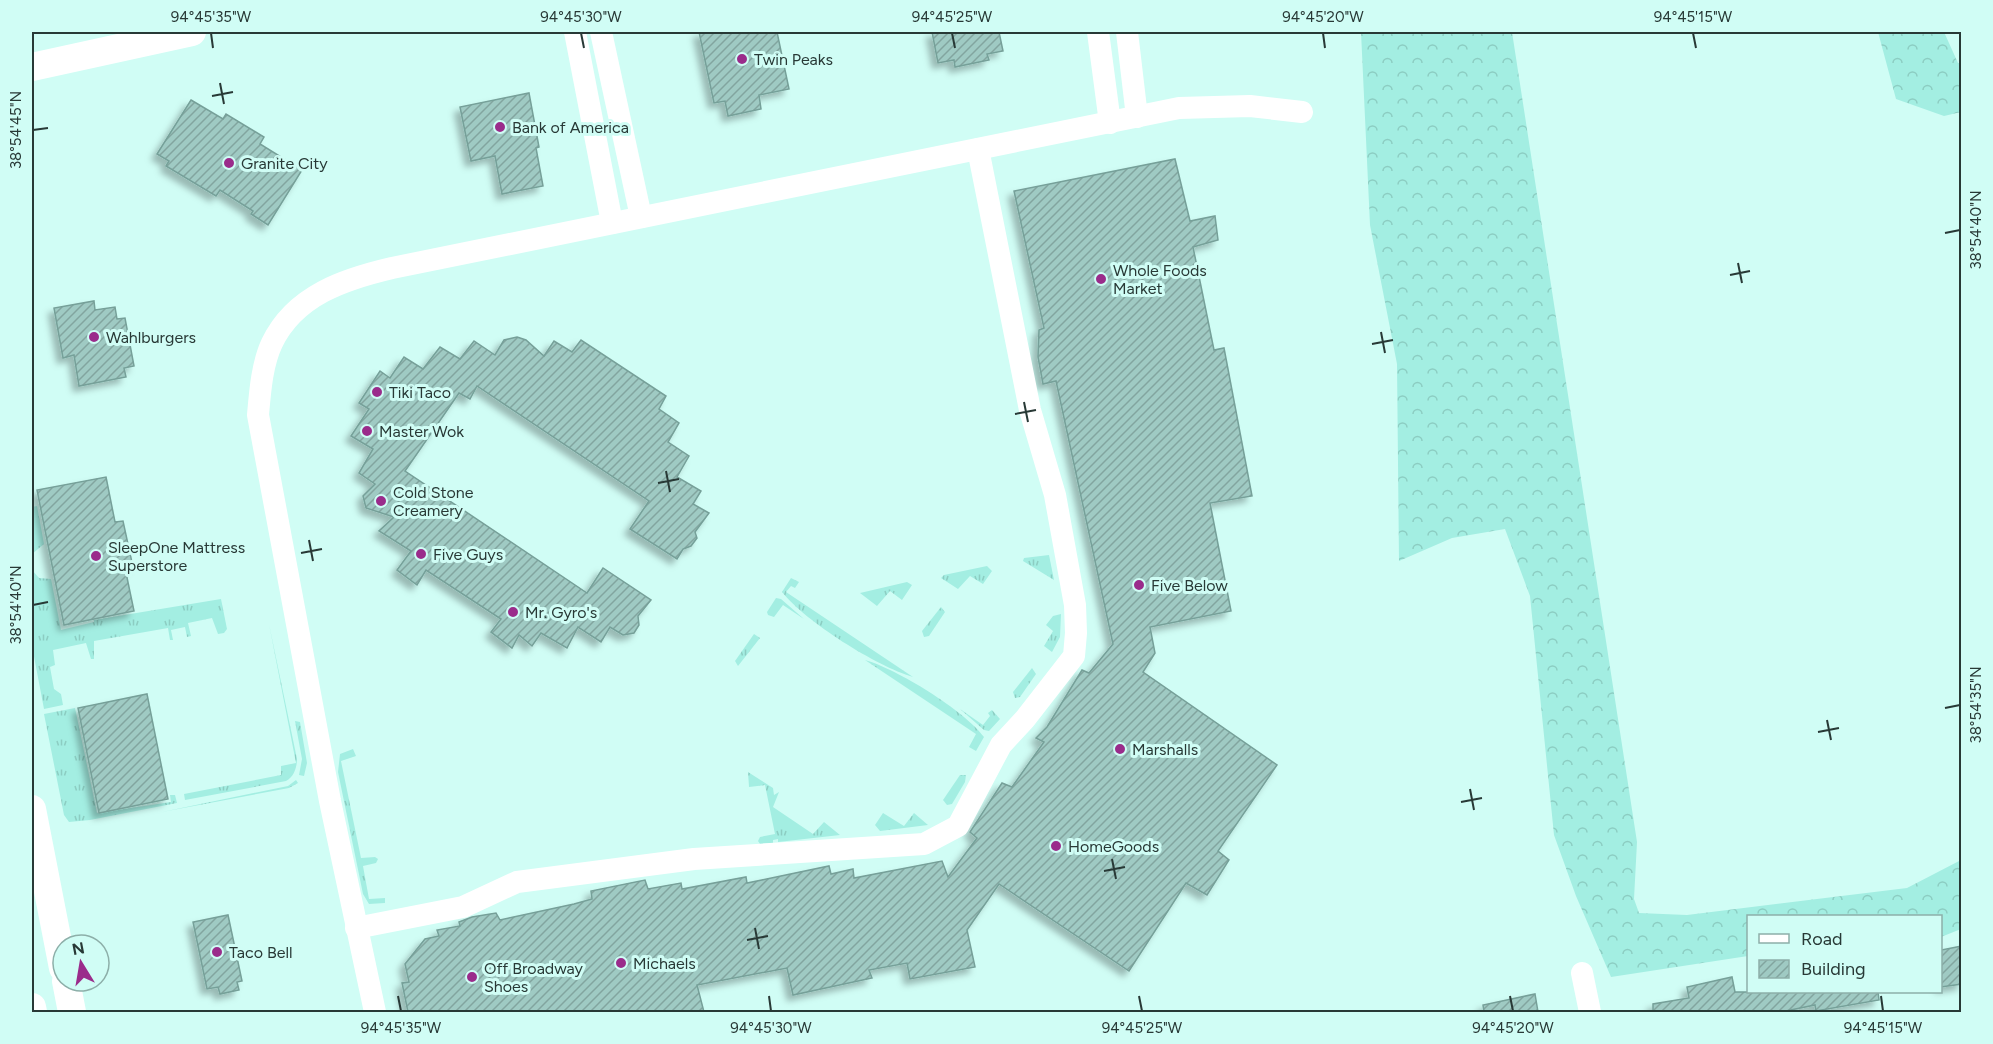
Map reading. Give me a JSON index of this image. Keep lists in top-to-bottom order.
{
  "places": [
    "Twin Peaks",
    "Bank of America",
    "Granite City",
    "Whole Foods Market",
    "Wahlburgers",
    "Tiki Taco",
    "Master Wok",
    "Cold Stone Creamery",
    "Five Guys",
    "SleepOne Mattress Superstore",
    "Five Below",
    "Mr. Gyro's",
    "Marshalls",
    "HomeGoods",
    "Taco Bell",
    "Michaels",
    "Off Broadway Shoes"
  ],
  "legend": ["Road", "Building"],
  "north": "top",
  "coordinates": [
    "94°45'35\"W",
    "94°45'30\"W",
    "94°45'25\"W",
    "94°45'20\"W",
    "94°45'15\"W",
    "38°54'45\"N",
    "38°54'40\"N",
    "38°54'35\"N"
  ]
}
